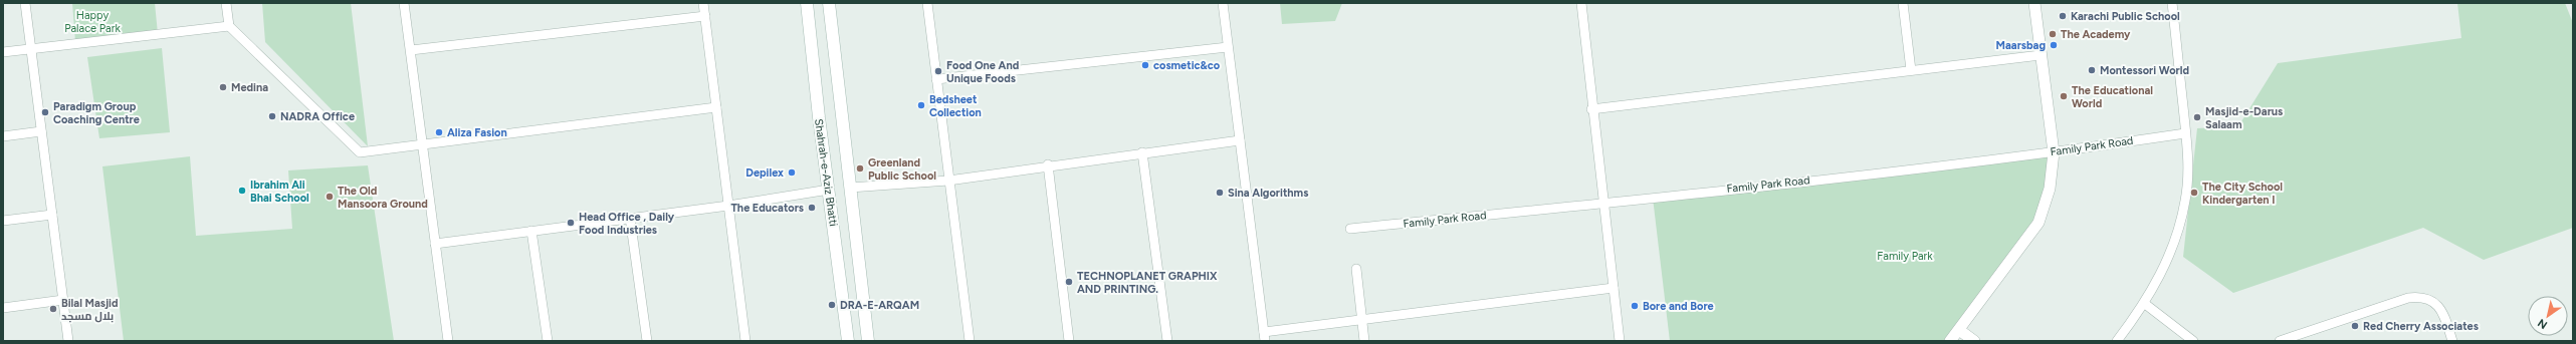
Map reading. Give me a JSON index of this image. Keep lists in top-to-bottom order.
{
  "streets": {
    "main road": ["Shahrah-e-Aziz Bhatti"],
    "street": ["Family Park Road"]
  },
  "parks": ["Happy Palace Park", "Family Park"],
  "places": [
    "Karachi Public School",
    "The Academy",
    "Maarsbag",
    "cosmetic&co",
    "Montessori World",
    "Food One And Unique Foods",
    "Medina",
    "The Educational World",
    "Bedsheet Collection",
    "Paradigm Group Coaching Centre",
    "NADRA Office",
    "Masjid-e-Darus Salaam",
    "Aliza Fasion",
    "Greenland Public School",
    "Depilex",
    "Ibrahim Ali Bhai School",
    "Sina Algorithms",
    "The City School Kindergarten I",
    "The Old Mansoora Ground",
    "The Educators",
    "Head Office , Daily Food Industries",
    "TECHNOPLANET GRAPHIX AND PRINTING.",
    "DRA-E-ARQAM",
    "Bore and Bore",
    "Bilal Masjid بلال مسجد",
    "Red Cherry Associates"
  ],
  "north": "bottom left"
}
